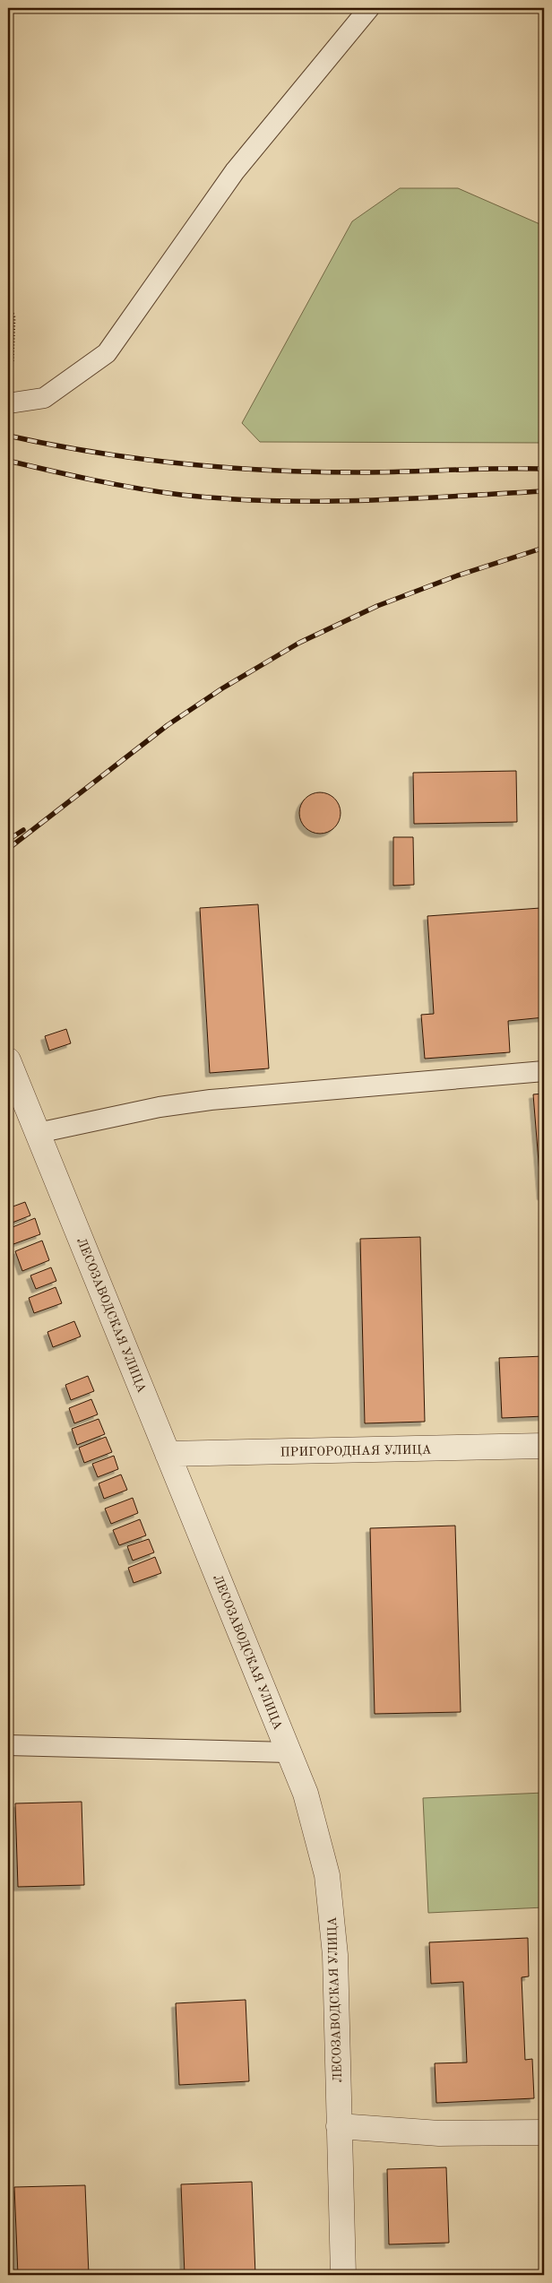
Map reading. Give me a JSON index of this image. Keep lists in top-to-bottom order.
{
  "streets": {
    "street": ["ЛЕСОЗАВОДСКАЯ УЛИЦА", "ПРИГОРОДНАЯ УЛИЦА"]
  },
  "crossings": [
    ["ЛЕСОЗАВОДСКАЯ УЛИЦА", "ПРИГОРОДНАЯ УЛИЦА"]
  ]
}
